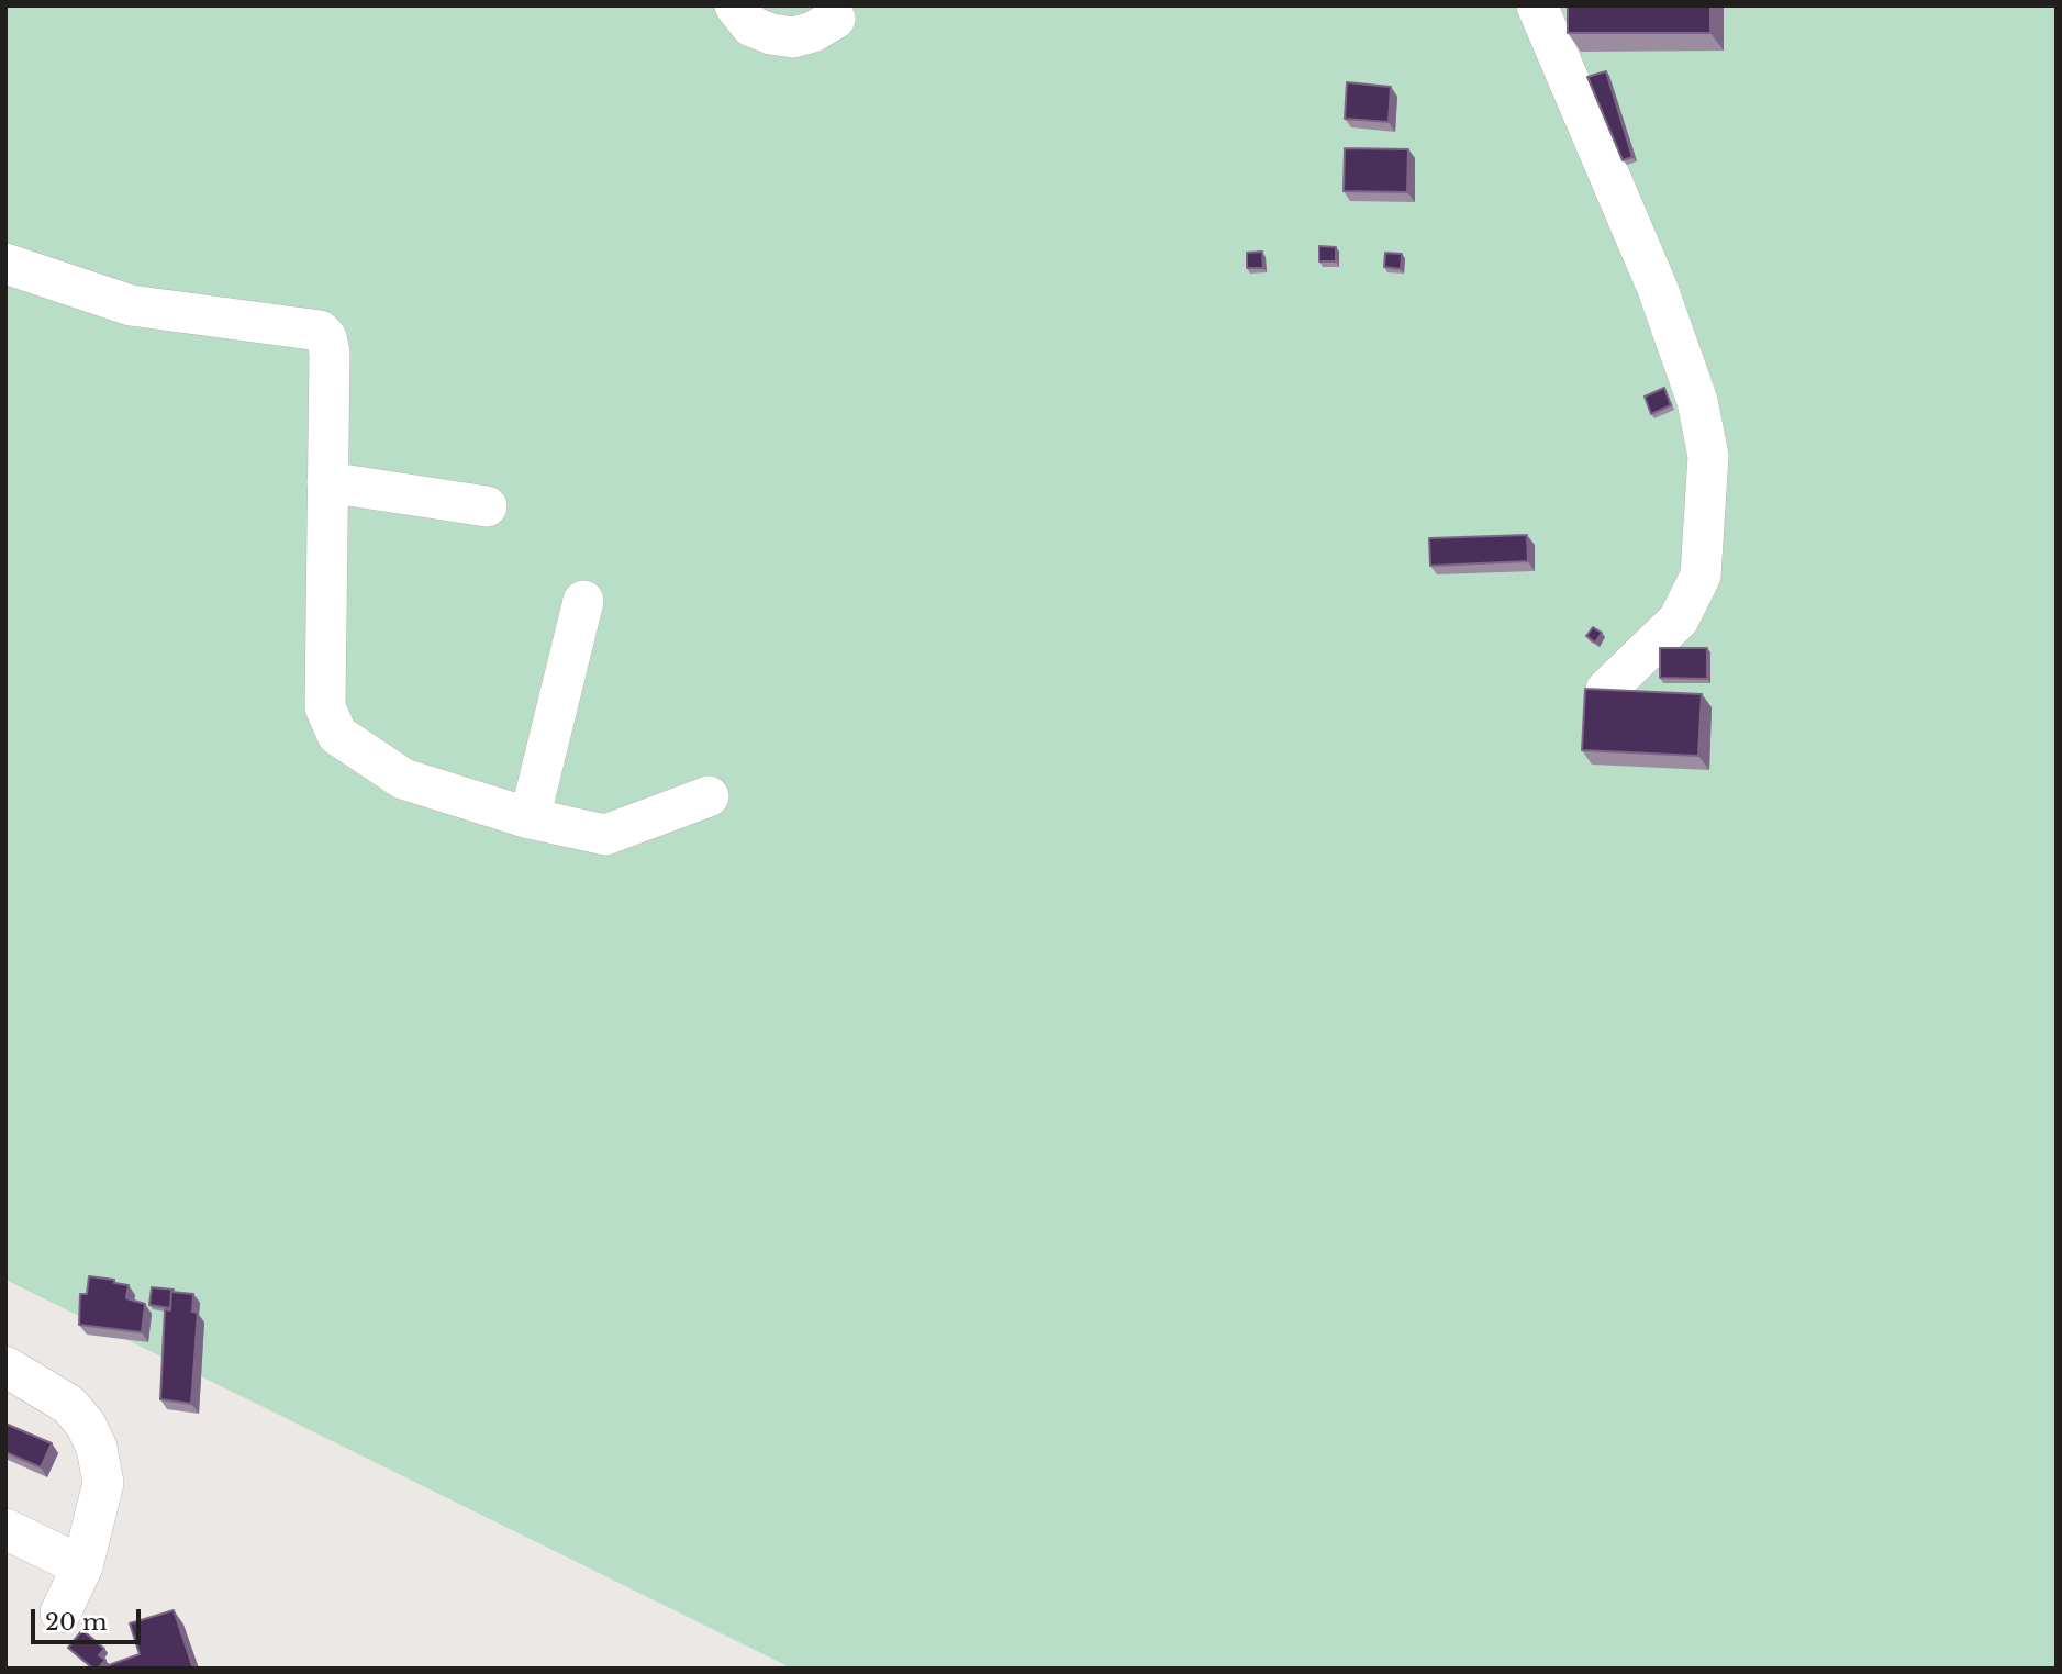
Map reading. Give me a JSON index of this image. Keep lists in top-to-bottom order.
{
  "scale_bar": "20 m"
}
